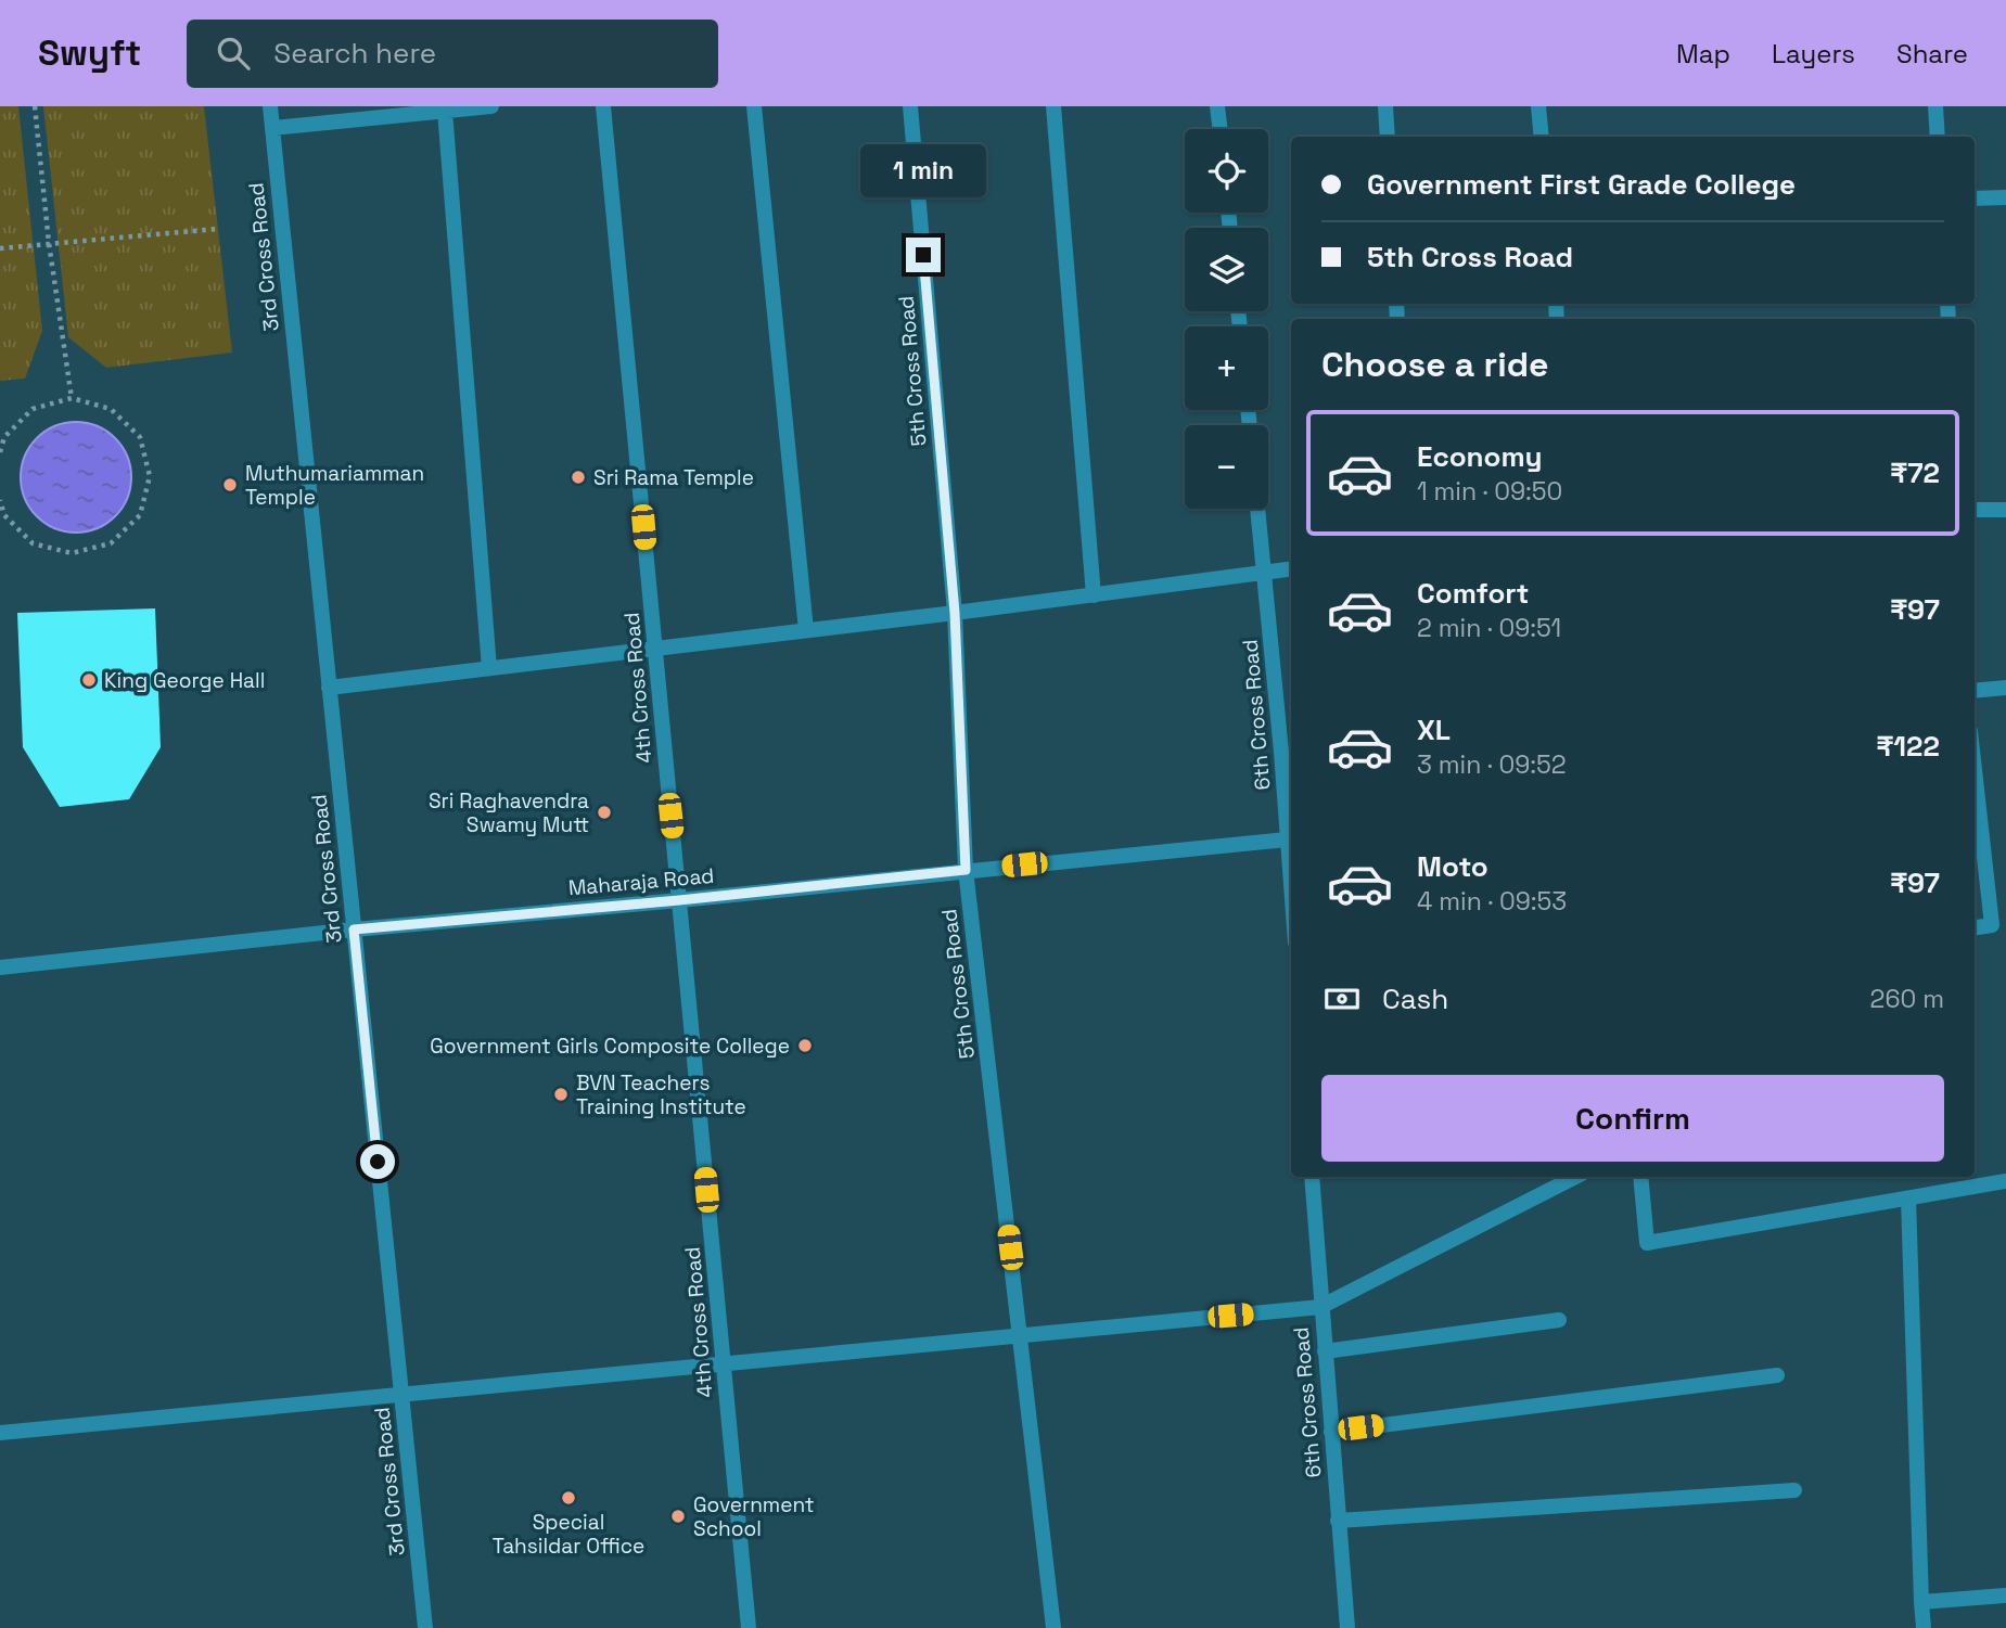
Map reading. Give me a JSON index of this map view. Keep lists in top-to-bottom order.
{
  "streets": {
    "street": [
      "3rd Cross Road",
      "5th Cross Road",
      "4th Cross Road",
      "6th Cross Road",
      "Maharaja Road"
    ]
  },
  "crossings": [
    ["3rd Cross Road", "Maharaja Road"],
    ["5th Cross Road", "Maharaja Road"],
    ["4th Cross Road", "Maharaja Road"],
    ["6th Cross Road", "Maharaja Road"]
  ],
  "places": [
    "Sri Rama Temple",
    "Muthumariamman Temple",
    "King George Hall",
    "Sri Raghavendra Swamy Mutt",
    "Government Girls Composite College",
    "BVN Teachers Training Institute",
    "Special Tahsildar Office",
    "Government School"
  ],
  "page": {
    "header": "Swyft",
    "search": "Search here",
    "nav": ["Map", "Layers", "Share"],
    "map_buttons": ["+", "−"],
    "banner": ["Government First Grade College", "5th Cross Road"],
    "bubble": "1 min",
    "heading": "Choose a ride",
    "list": [
      {
        "name": "Economy",
        "note": "1 min · 09:50",
        "value": "₹72"
      },
      {
        "name": "Comfort",
        "note": "2 min · 09:51",
        "value": "₹97"
      },
      {
        "name": "XL",
        "note": "3 min · 09:52",
        "value": "₹122"
      },
      {
        "name": "Moto",
        "note": "4 min · 09:53",
        "value": "₹97"
      }
    ],
    "pay": ["Cash", "260 m"],
    "buttons": "Confirm"
  }
}
